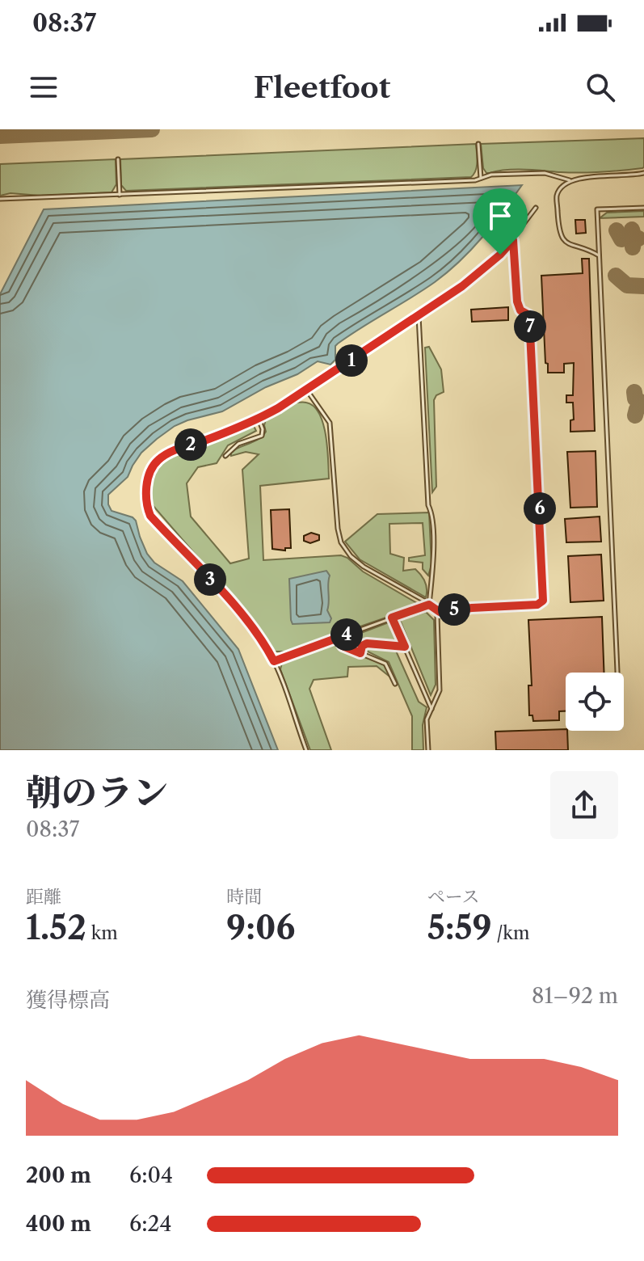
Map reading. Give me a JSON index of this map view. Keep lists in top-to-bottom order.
{
  "page": {
    "status": "08:37",
    "header": "Fleetfoot",
    "pins": [
      "7",
      "1",
      "2",
      "6",
      "3",
      "5",
      "4"
    ],
    "heading": ["朝のラン", "08:37"],
    "stats": [
      ["距離", "1.52 km"],
      ["時間", "9:06"],
      ["ペース", "5:59 /km"]
    ],
    "chart": ["獲得標高", "81–92 m"],
    "list": [
      {
        "name": "200 m",
        "note": "6:04"
      },
      {
        "name": "400 m",
        "note": "6:24"
      }
    ]
  }
}
